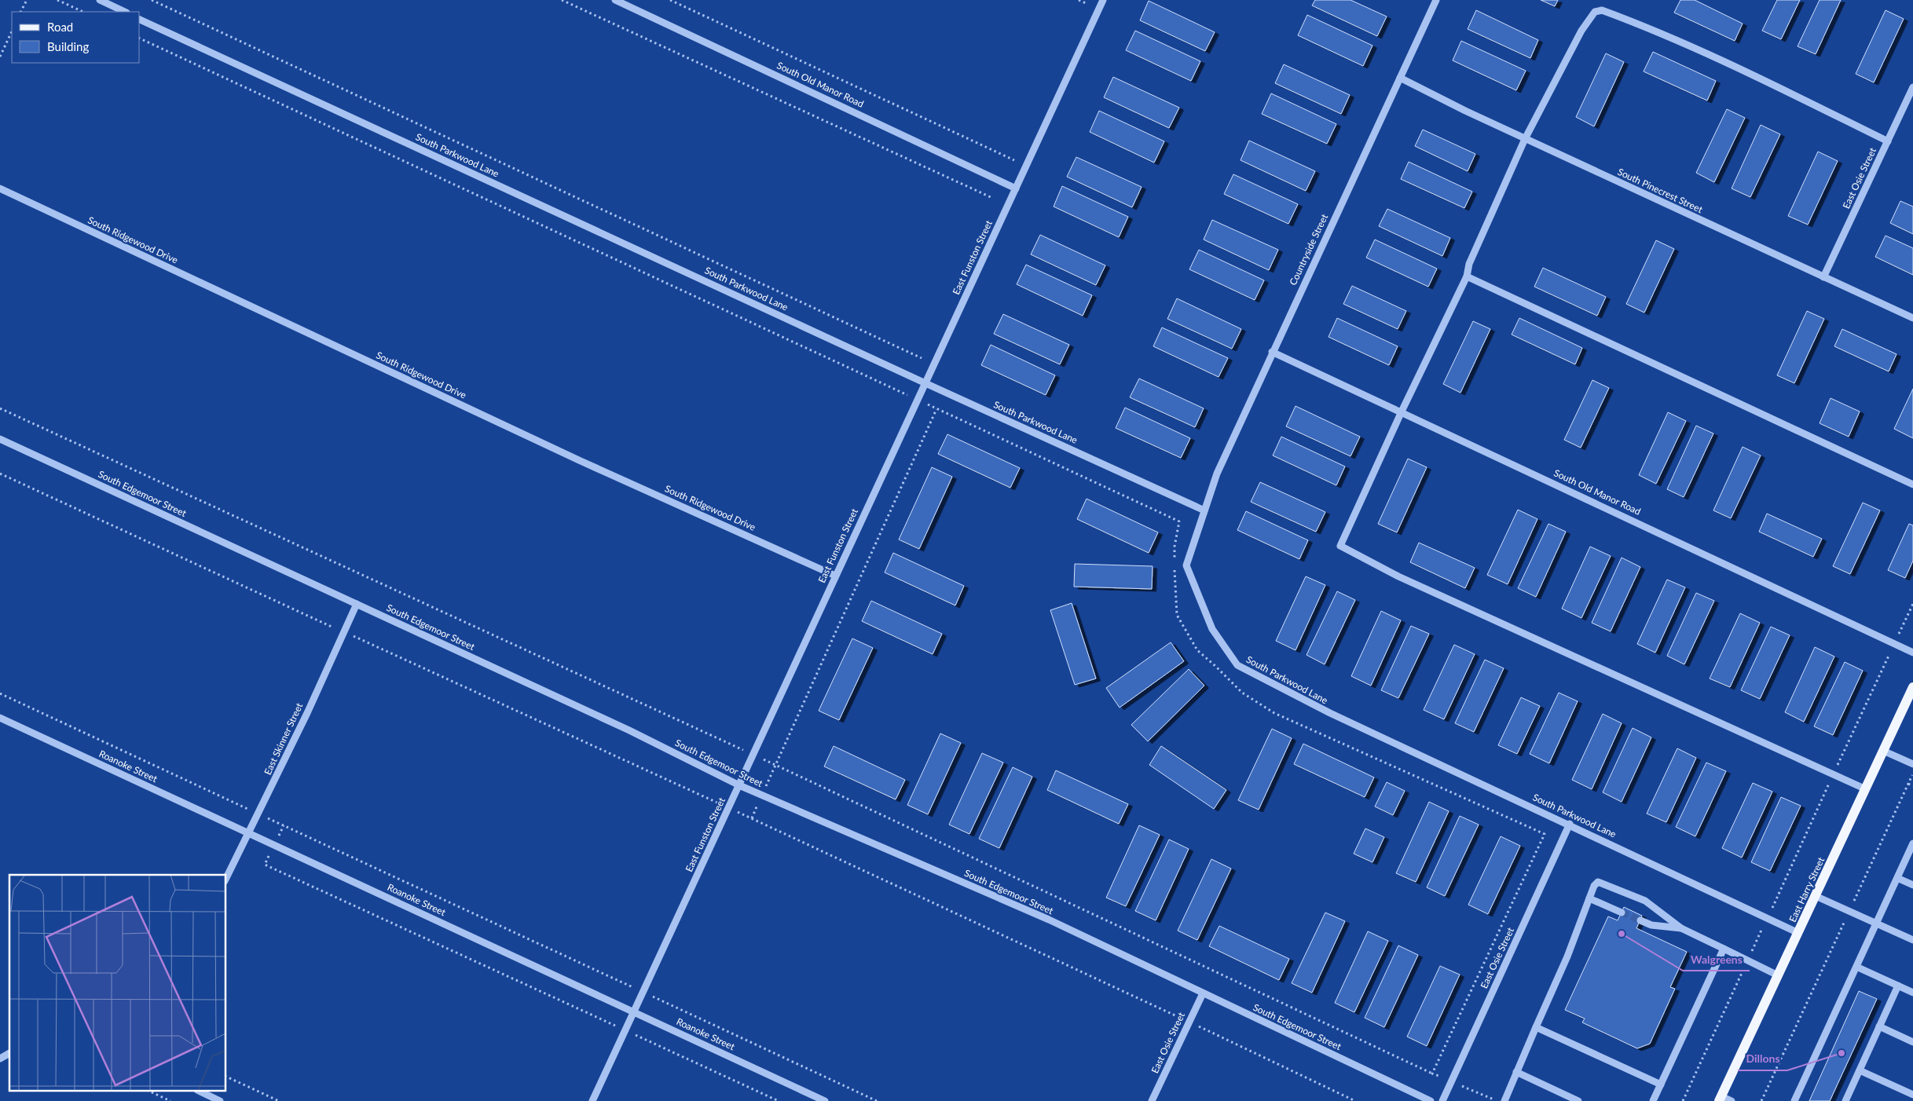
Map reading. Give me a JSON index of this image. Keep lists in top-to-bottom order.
{
  "streets": {
    "main road": ["East Harry Street"],
    "street": [
      "South Old Manor Road",
      "South Parkwood Lane",
      "East Osie Street",
      "South Pinecrest Street",
      "South Ridgewood Drive",
      "Countryside Street",
      "East Funston Street",
      "South Edgemoor Street",
      "East Skinner Street",
      "Roanoke Street"
    ]
  },
  "crossings": [
    ["South Old Manor Road", "Countryside Street"],
    ["South Old Manor Road", "East Funston Street"],
    ["South Parkwood Lane", "East Osie Street"],
    ["South Parkwood Lane", "Countryside Street"],
    ["South Parkwood Lane", "East Funston Street"],
    ["South Parkwood Lane", "East Harry Street"],
    ["East Osie Street", "South Pinecrest Street"],
    ["East Osie Street", "South Edgemoor Street"],
    ["South Pinecrest Street", "Countryside Street"],
    ["South Ridgewood Drive", "East Funston Street"],
    ["East Funston Street", "South Edgemoor Street"],
    ["East Funston Street", "Roanoke Street"],
    ["South Edgemoor Street", "East Skinner Street"],
    ["East Skinner Street", "Roanoke Street"]
  ],
  "places": ["Walgreens", "Dillons"],
  "legend": ["Road", "Building"]
}
